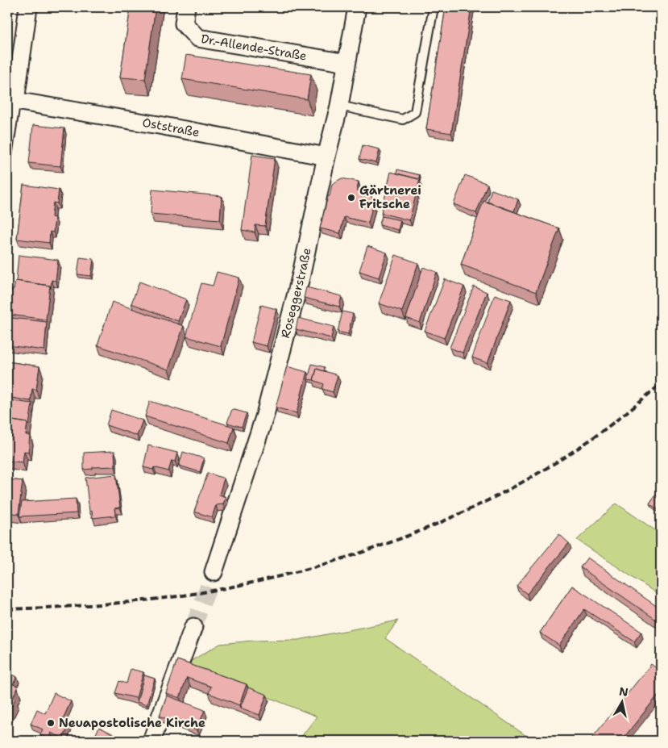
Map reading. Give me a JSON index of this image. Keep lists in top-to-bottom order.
{
  "streets": {
    "street": ["Dr.-Allende-Straße", "Oststraße", "Roseggerstraße"]
  },
  "crossings": [
    ["Dr.-Allende-Straße", "Roseggerstraße"],
    ["Oststraße", "Roseggerstraße"]
  ],
  "places": ["Gärtnerei Fritsche", "Neuapostolische Kirche"],
  "north": "top"
}
